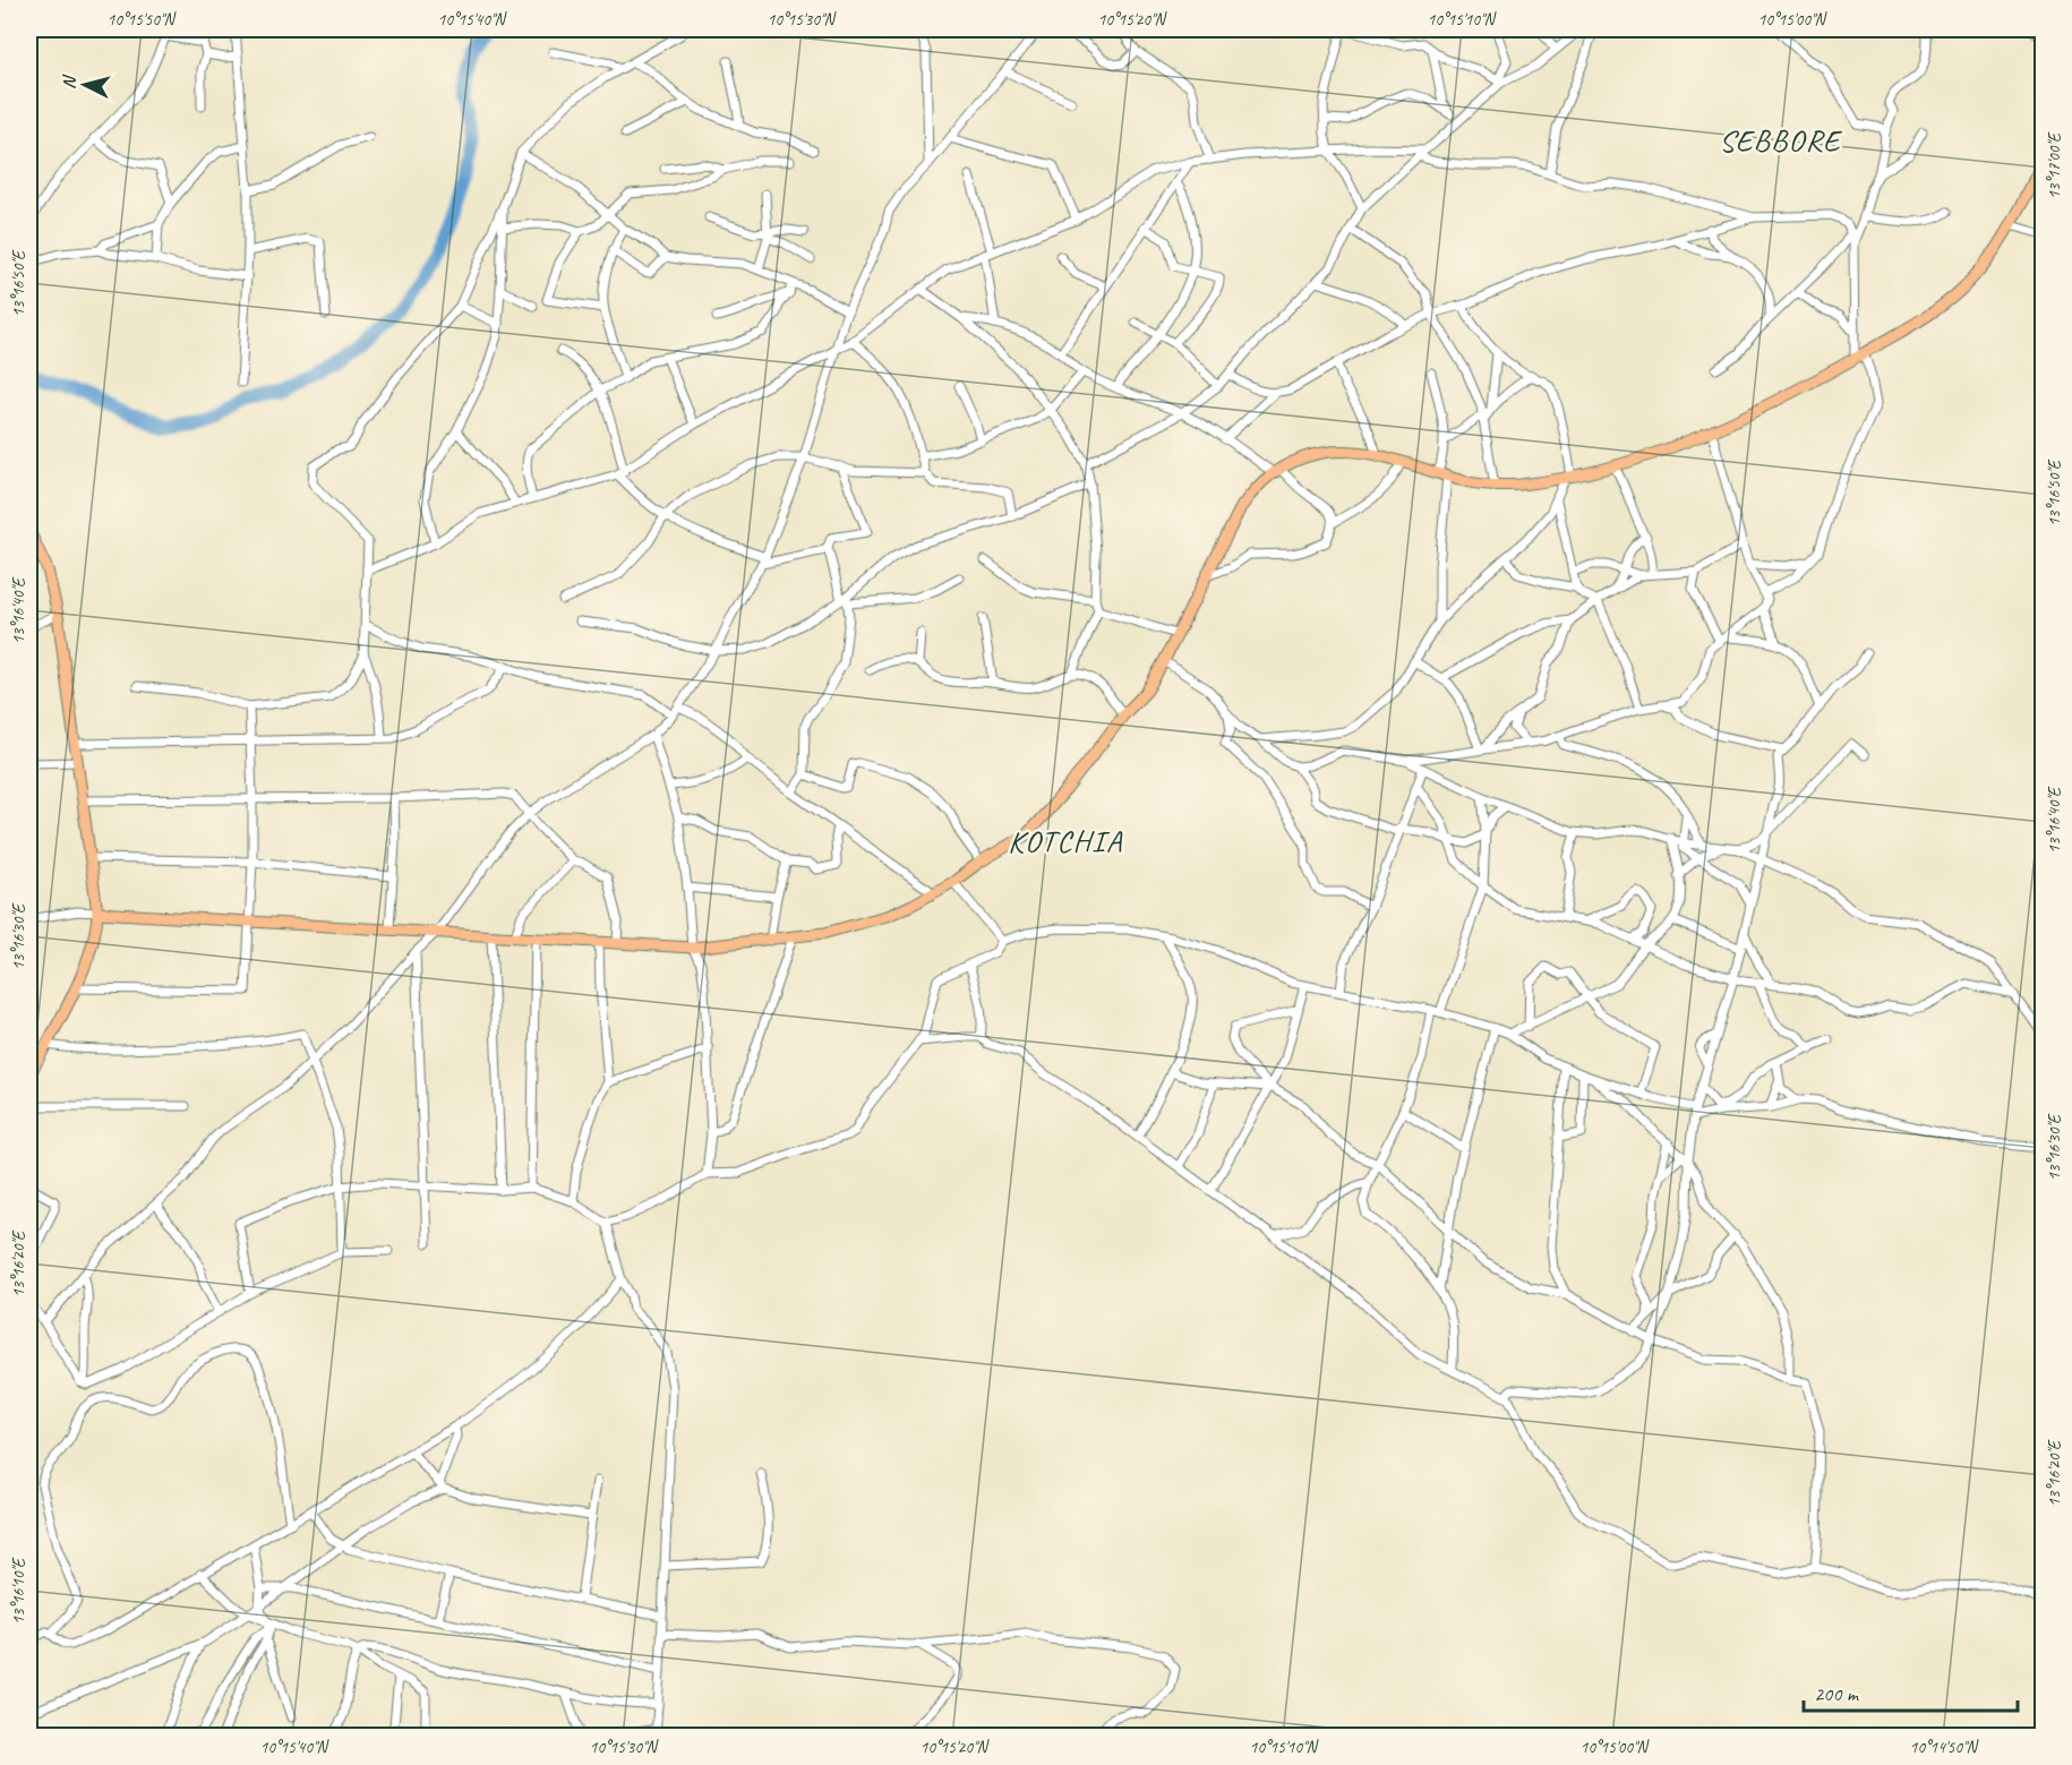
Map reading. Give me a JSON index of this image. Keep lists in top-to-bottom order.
{
  "districts": ["SEBBORE", "KOTCHIA"],
  "scale_bar": "200 m",
  "north": "left",
  "coordinates": [
    "10°15'50\"N",
    "10°15'40\"N",
    "10°15'30\"N",
    "10°15'20\"N",
    "10°15'10\"N",
    "10°15'00\"N",
    "13°17'00\"E",
    "13°16'50\"E",
    "13°16'40\"E",
    "13°16'30\"E",
    "13°16'20\"E",
    "13°16'10\"E",
    "10°14'50\"N"
  ]
}
